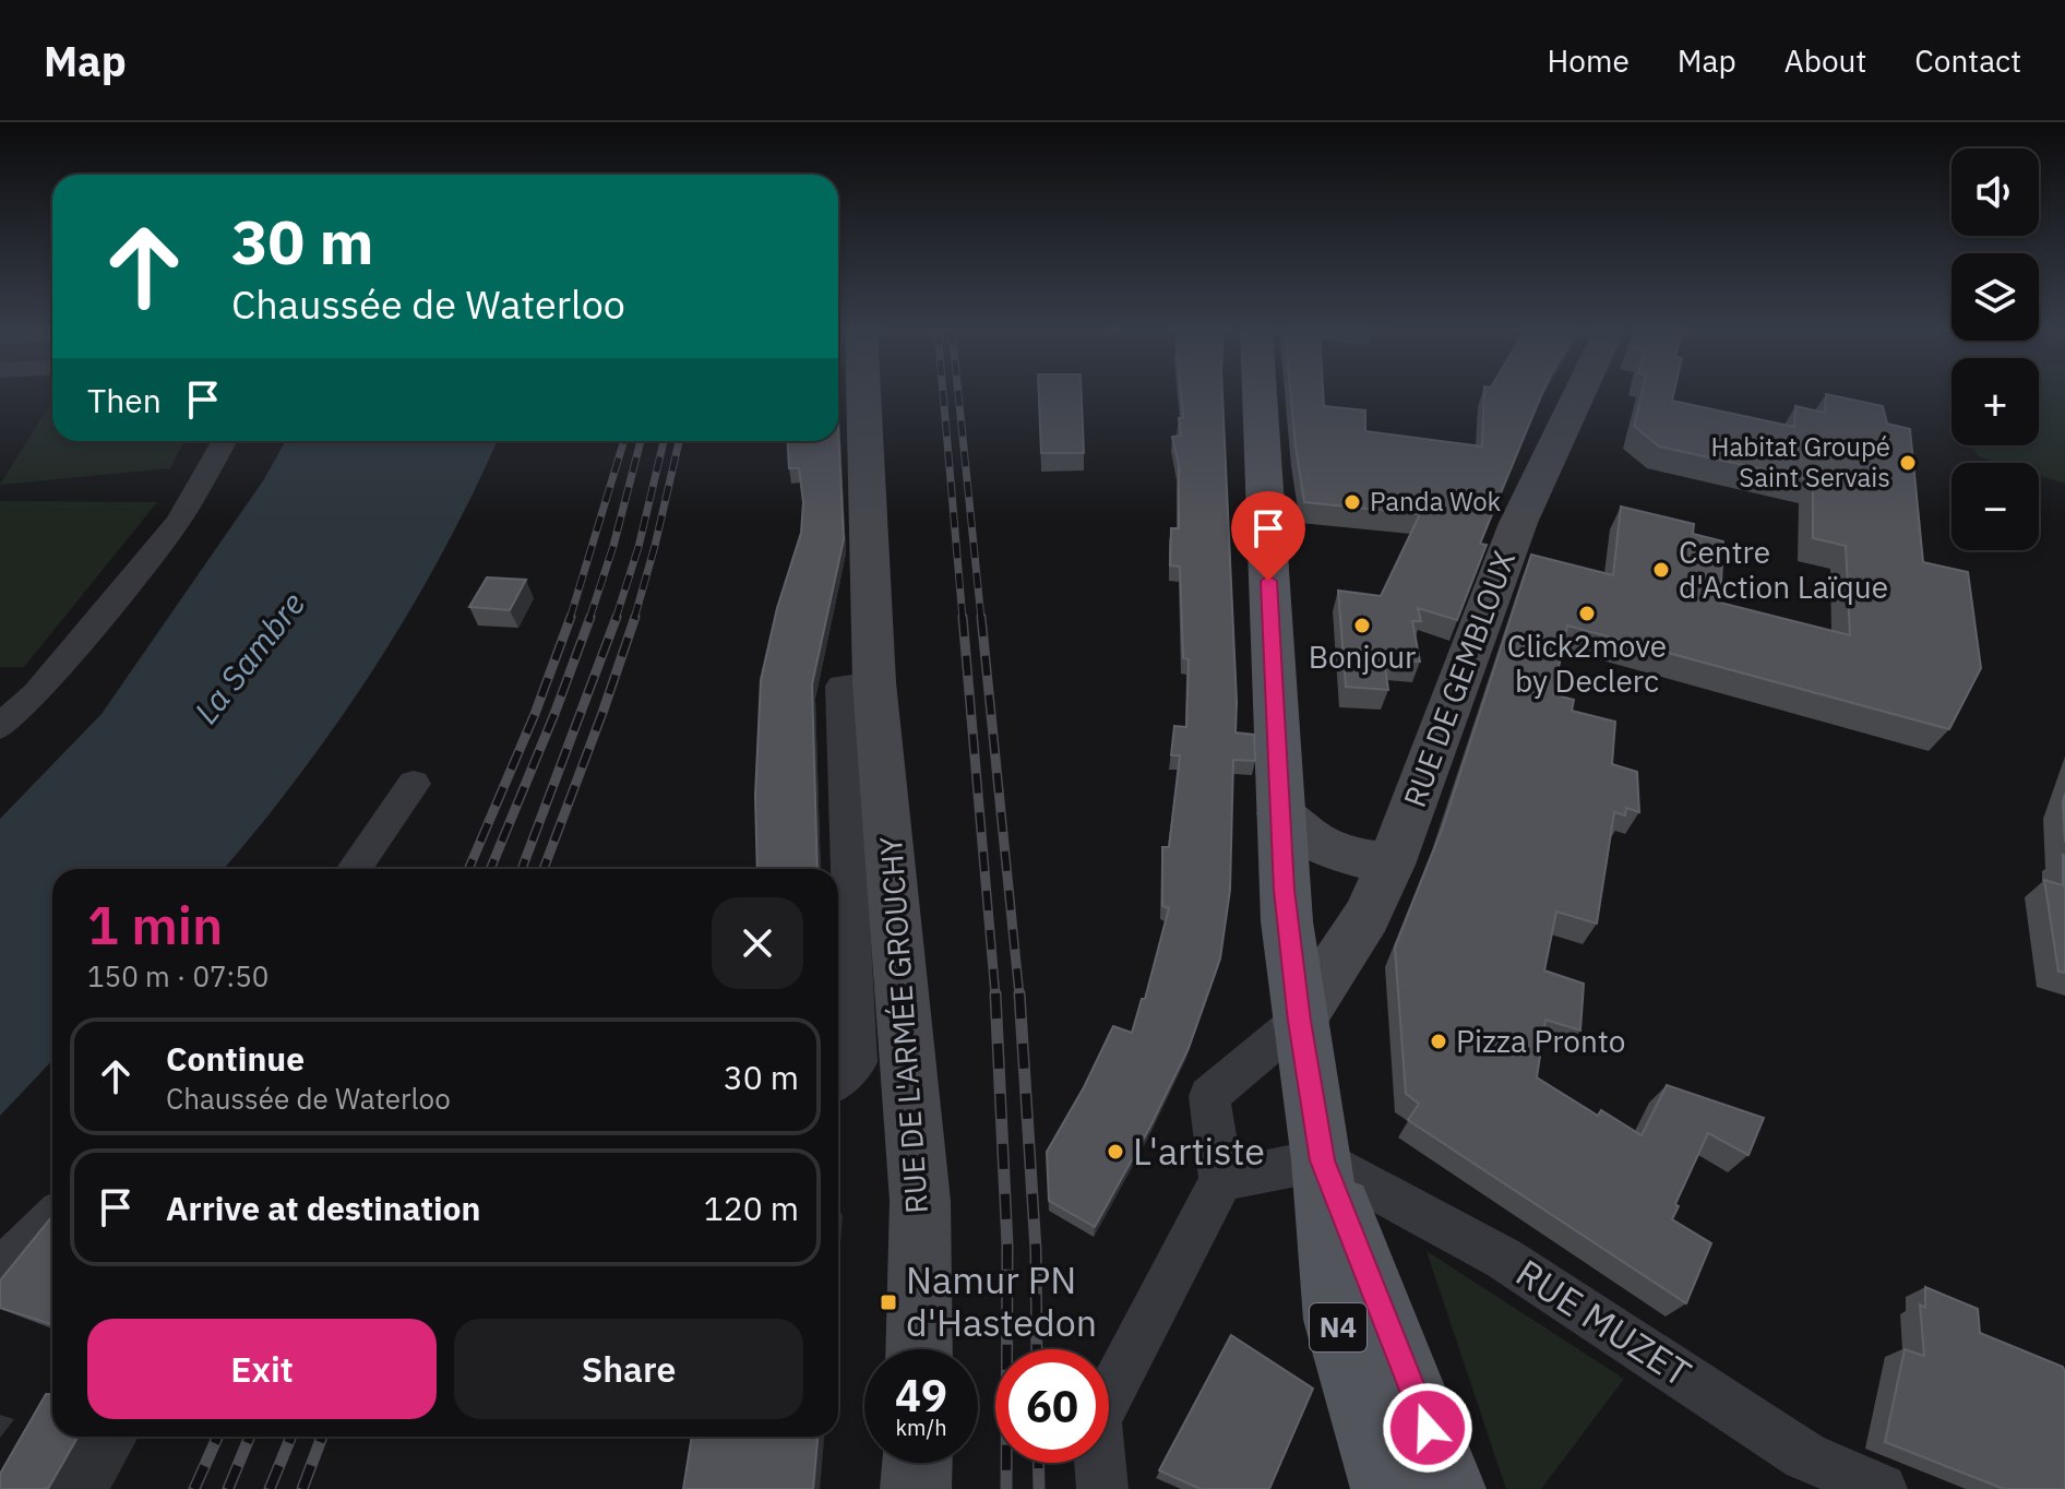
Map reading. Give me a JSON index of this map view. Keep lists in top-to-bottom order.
{
  "streets": {
    "main road": ["N4"],
    "street": ["RUE DE GEMBLOUX", "RUE DE L'ARMÉE GROUCHY", "RUE MUZET"]
  },
  "crossings": [
    ["RUE DE GEMBLOUX", "N4"],
    ["RUE MUZET", "N4"]
  ],
  "water": ["La Sambre"],
  "places": {
    "other": [
      "Habitat Groupé Saint Servais",
      "Panda Wok",
      "Centre d'Action Laïque",
      "Click2move by Declerc",
      "Bonjour",
      "Pizza Pronto",
      "L'artiste"
    ],
    "transit": ["Namur PN d'Hastedon"]
  },
  "page": {
    "header": "Map",
    "nav": [
      "Home",
      "Map",
      "About",
      "Contact"
    ],
    "map_buttons": ["+", "−"],
    "turn": ["30 m", "Chaussée de Waterloo"],
    "then": "Then",
    "heading": ["1 min", "150 m · 07:50"],
    "list": [
      {
        "name": "Continue",
        "note": "Chaussée de Waterloo",
        "value": "30 m"
      },
      {
        "name": "Arrive at destination",
        "value": "120 m"
      }
    ],
    "buttons": ["Exit", "Share"],
    "speed": "49 km/h",
    "limit": "60"
  }
}
